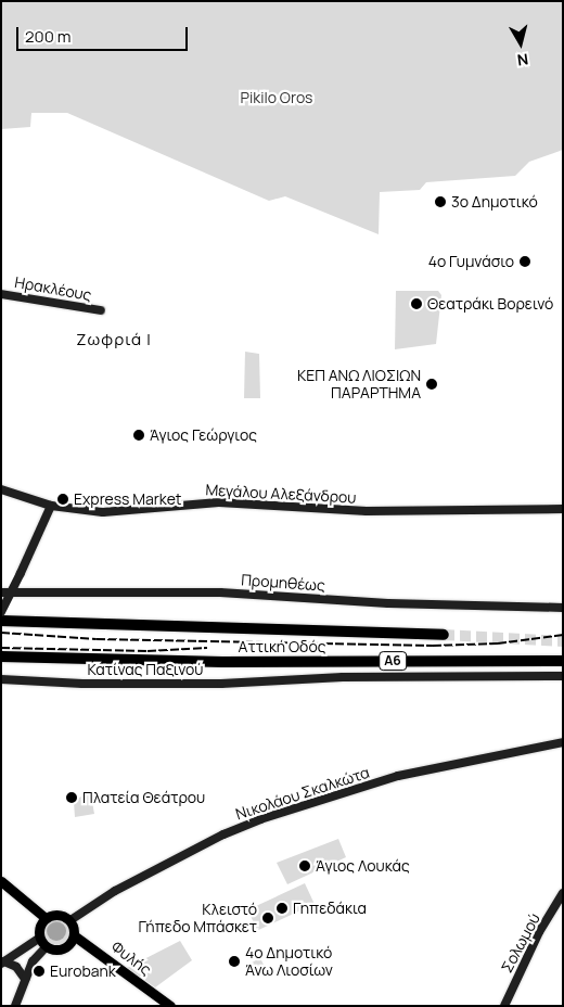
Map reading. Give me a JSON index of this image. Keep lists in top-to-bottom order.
{
  "streets": {
    "highway": ["Αττική Οδός", "Α6"],
    "main road": ["Φυλής"],
    "street": [
      "Ηρακλέους",
      "Μεγάλου Αλεξάνδρου",
      "Προμηθέως",
      "Κατίνας Παξινού",
      "Νικολάου Σκαλκώτα",
      "Σολωμού"
    ]
  },
  "crossings": [
    ["Νικολάου Σκαλκώτα", "Φυλής"]
  ],
  "districts": ["Ζωφριά Ι"],
  "parks": ["Pikilo Oros"],
  "places": [
    "3ο Δημοτικό",
    "4ο Γυμνάσιο",
    "Θεατράκι Βορεινό",
    "ΚΕΠ ΑΝΩ ΛΙΟΣΙΩΝ ΠΑΡΑΡΤΗΜΑ",
    "Άγιος Γεώργιος",
    "Express Market",
    "Πλατεία Θεάτρου",
    "Άγιος Λουκάς",
    "Γηπεδάκια",
    "Κλειστό Γήπεδο Μπάσκετ",
    "4ο Δημοτικό Άνω Λιοσίων",
    "Eurobank"
  ],
  "scale_bar": "200 m",
  "north": "bottom"
}
